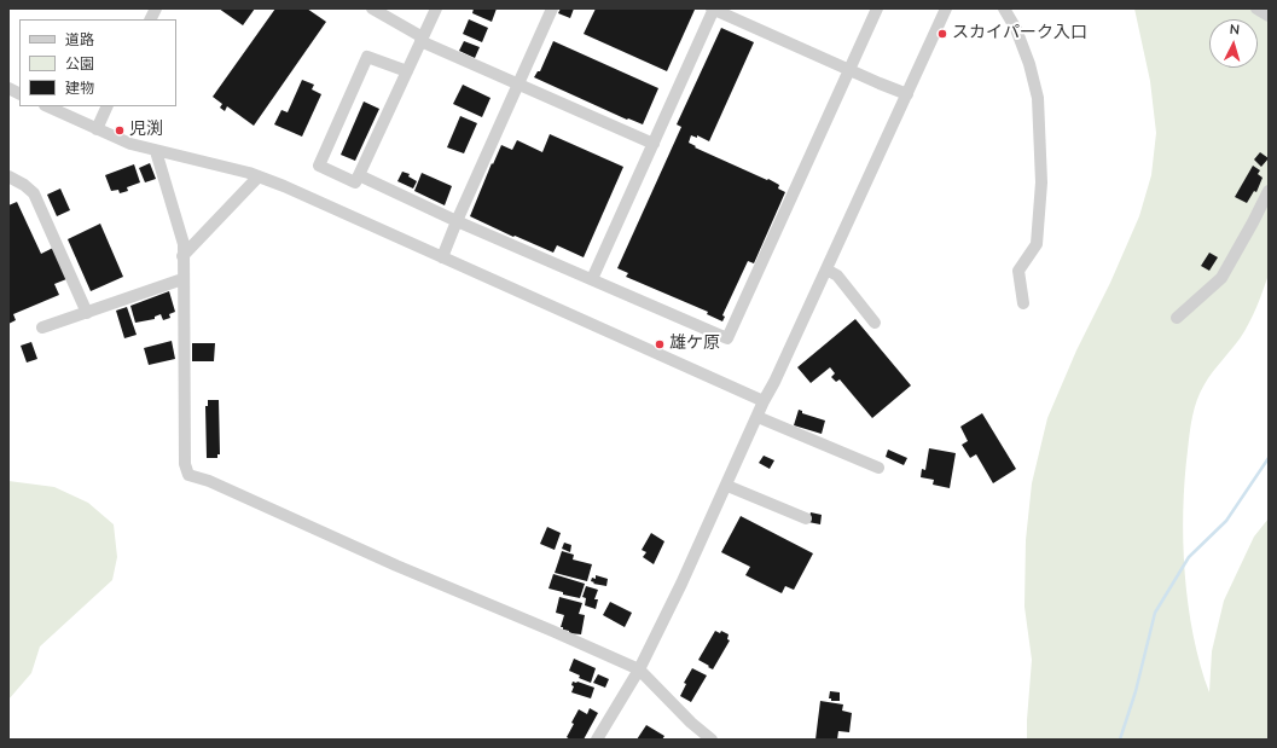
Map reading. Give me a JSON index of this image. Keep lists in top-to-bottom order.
{
  "places": ["スカイパーク入口", "児渕", "雄ケ原"],
  "legend": ["道路", "公園", "建物"],
  "north": "top"
}
